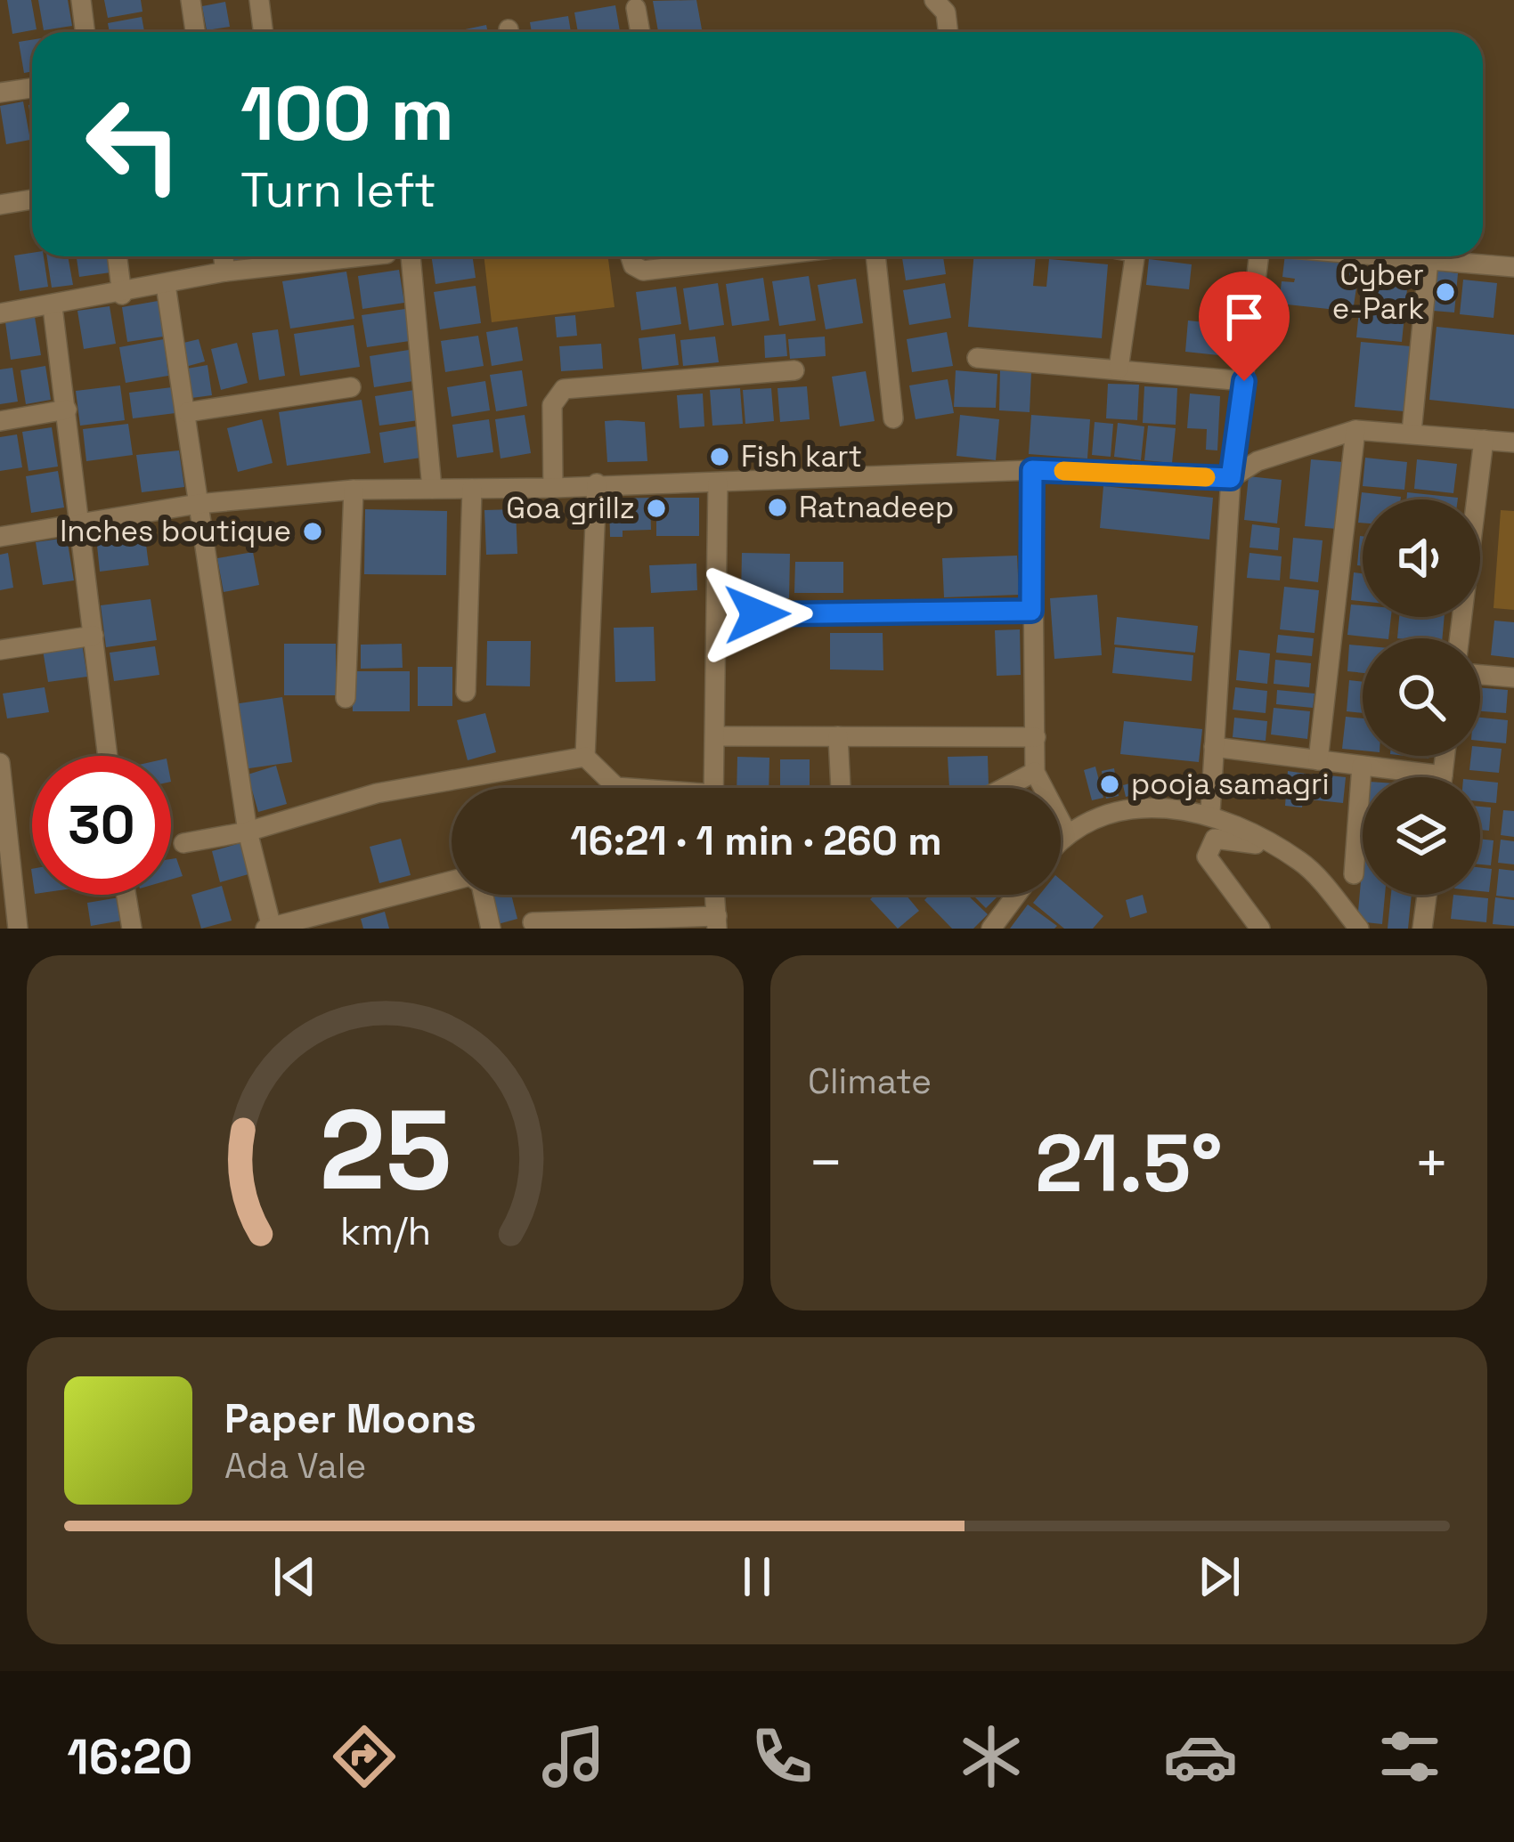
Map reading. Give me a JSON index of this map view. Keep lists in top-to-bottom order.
{
  "places": [
    "Cyber e-Park",
    "Fish kart",
    "Ratnadeep",
    "Goa grillz",
    "Inches boutique",
    "pooja samagri"
  ],
  "page": {
    "turn": ["100 m", "Turn left"],
    "limit": "30",
    "trip": "16:21 · 1 min · 260 m",
    "tile": "Climate",
    "heat": ["−", "21.5°", "+"],
    "song": ["Paper Moons", "Ada Vale"],
    "tabs": "16:20",
    "gauge": ["25", "km/h"]
  }
}
